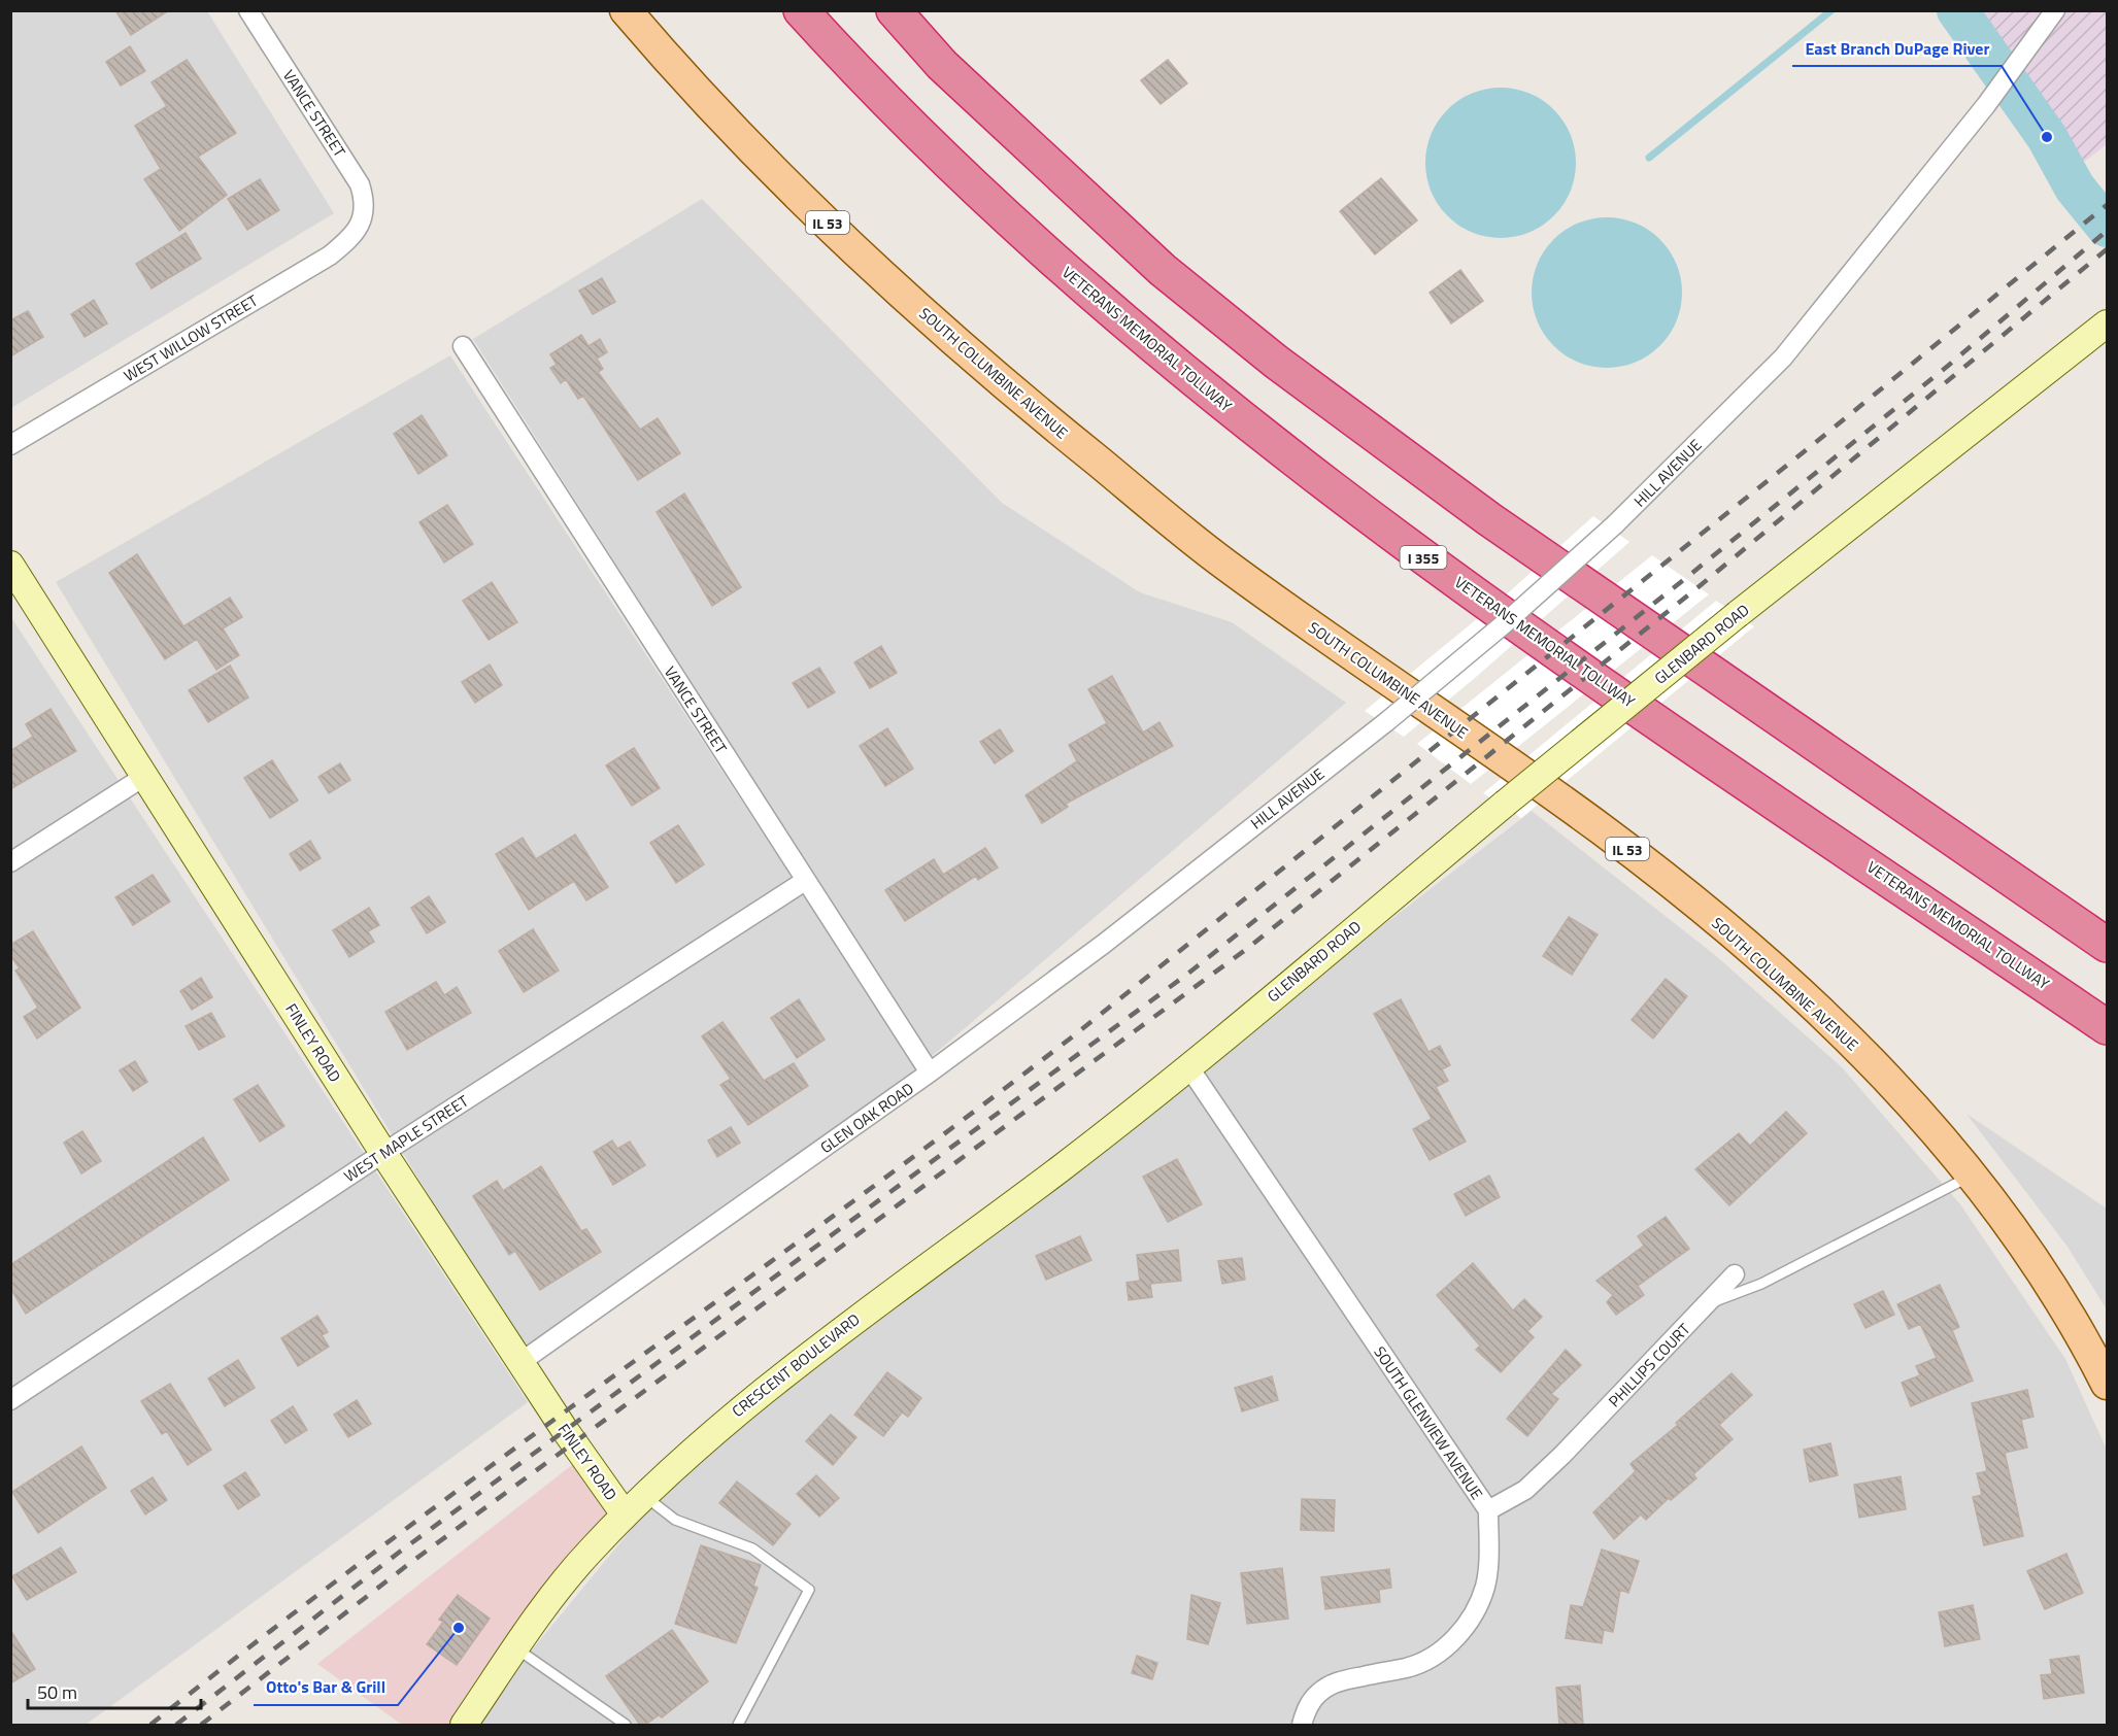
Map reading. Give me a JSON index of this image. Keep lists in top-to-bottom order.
{
  "streets": {
    "highway": ["VETERANS MEMORIAL TOLLWAY", "I 355"],
    "main road": ["IL 53", "SOUTH COLUMBINE AVENUE"],
    "street": [
      "VANCE STREET",
      "WEST WILLOW STREET",
      "HILL AVENUE",
      "GLENBARD ROAD",
      "FINLEY ROAD",
      "GLEN OAK ROAD",
      "WEST MAPLE STREET",
      "CRESCENT BOULEVARD",
      "PHILLIPS COURT",
      "SOUTH GLENVIEW AVENUE"
    ]
  },
  "crossings": [
    ["VANCE STREET", "WEST WILLOW STREET"],
    ["VANCE STREET", "GLEN OAK ROAD"],
    ["VANCE STREET", "WEST MAPLE STREET"],
    ["HILL AVENUE", "GLEN OAK ROAD"],
    ["GLENBARD ROAD", "CRESCENT BOULEVARD"],
    ["GLENBARD ROAD", "SOUTH GLENVIEW AVENUE"],
    ["FINLEY ROAD", "GLEN OAK ROAD"],
    ["FINLEY ROAD", "WEST MAPLE STREET"],
    ["FINLEY ROAD", "CRESCENT BOULEVARD"],
    ["CRESCENT BOULEVARD", "SOUTH GLENVIEW AVENUE"],
    ["PHILLIPS COURT", "SOUTH GLENVIEW AVENUE"]
  ],
  "places": ["East Branch DuPage River", "Otto's Bar & Grill"],
  "scale_bar": "50 m"
}
